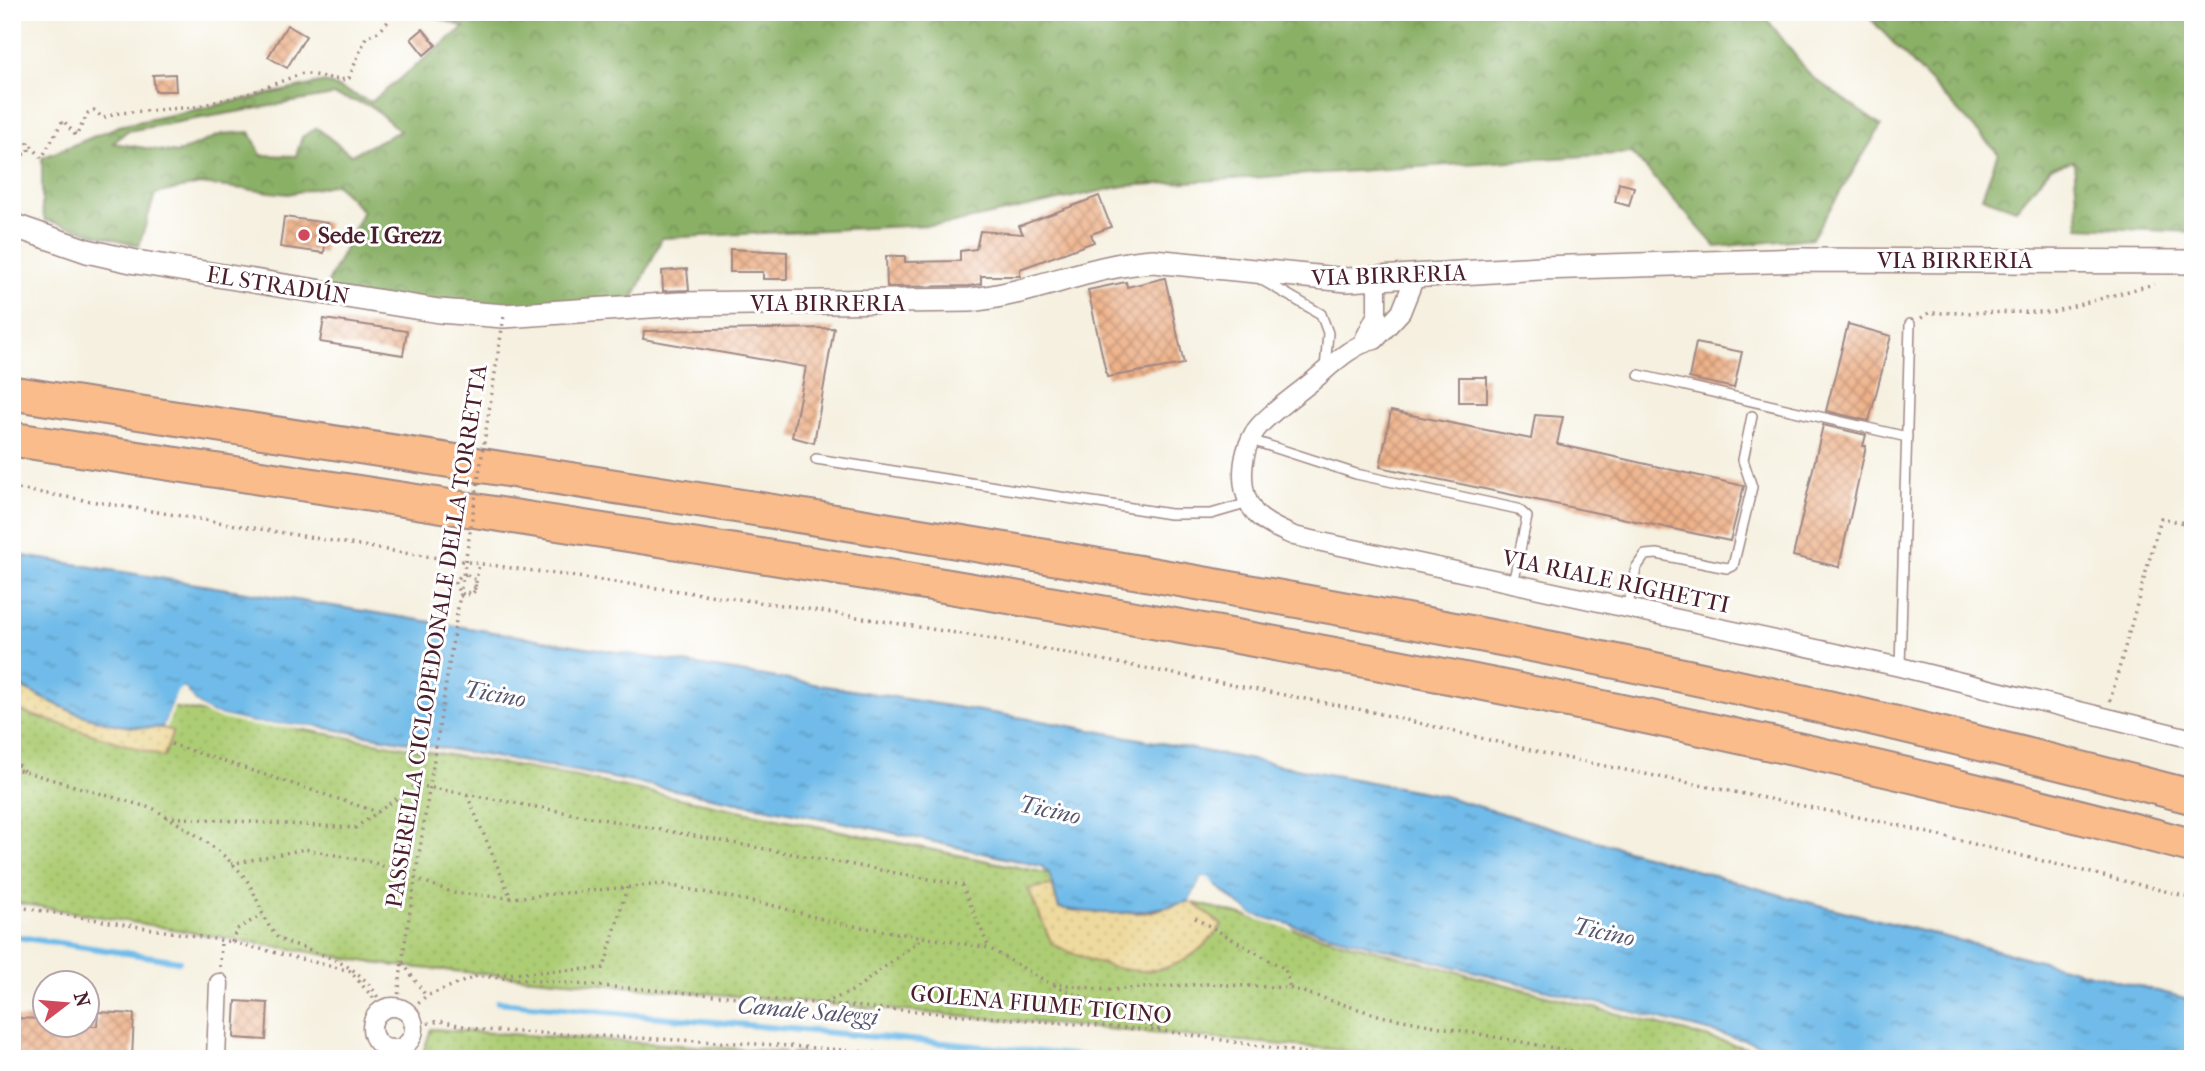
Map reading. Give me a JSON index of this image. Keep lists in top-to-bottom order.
{
  "streets": {
    "street": ["VIA BIRRERIA", "EL STRADÚN", "VIA RIALE RIGHETTI"],
    "path": ["PASSERELLA CICLOPEDONALE DELLA TORRETTA", "GOLENA FIUME TICINO"]
  },
  "crossings": [
    ["VIA BIRRERIA", "EL STRADÚN"],
    ["EL STRADÚN", "PASSERELLA CICLOPEDONALE DELLA TORRETTA"],
    ["PASSERELLA CICLOPEDONALE DELLA TORRETTA", "GOLENA FIUME TICINO"]
  ],
  "water": ["Ticino", "Canale Saleggi"],
  "places": ["Sede I Grezz"],
  "north": "right"
}
